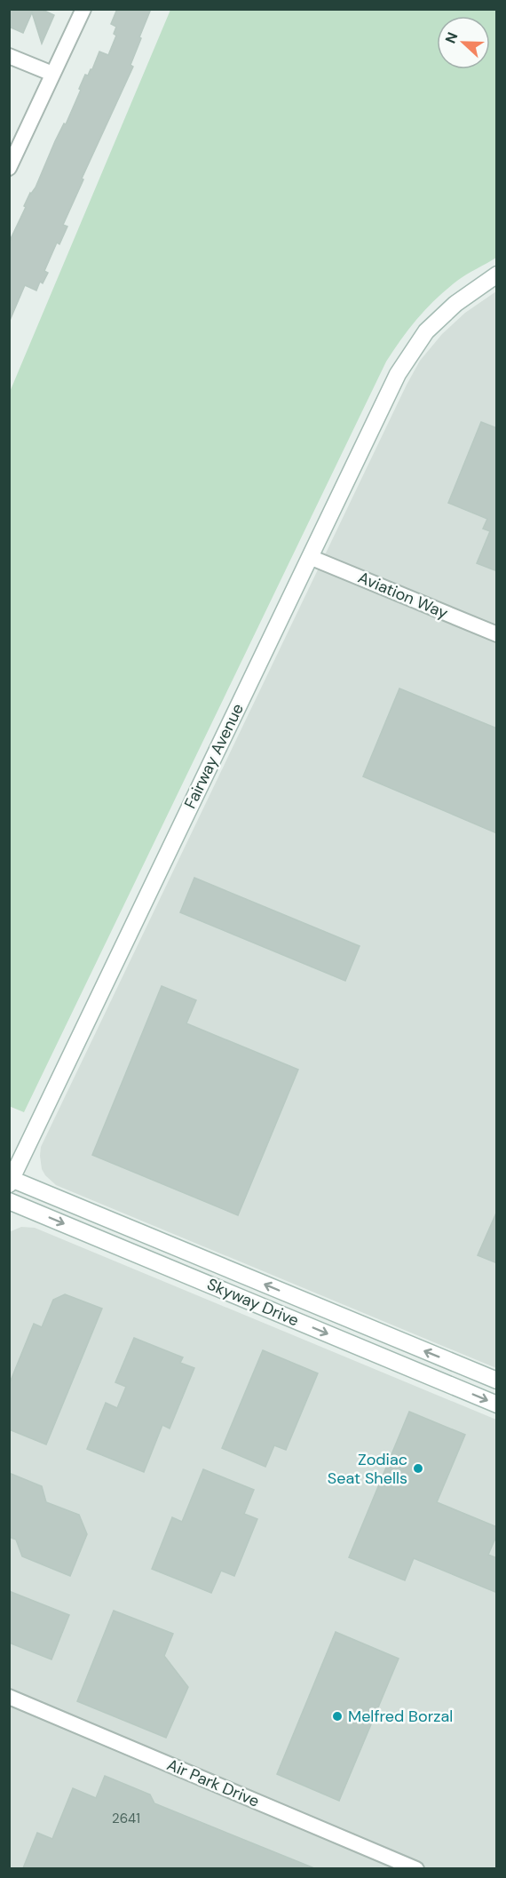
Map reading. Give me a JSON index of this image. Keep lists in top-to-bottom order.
{
  "streets": {
    "main road": ["Fairway Avenue", "Skyway Drive"],
    "street": ["Aviation Way", "Air Park Drive"]
  },
  "crossings": [
    ["Aviation Way", "Fairway Avenue"],
    ["Fairway Avenue", "Skyway Drive"]
  ],
  "places": ["Zodiac Seat Shells", "Melfred Borzal"],
  "house_numbers": ["2641"],
  "north": "left"
}
